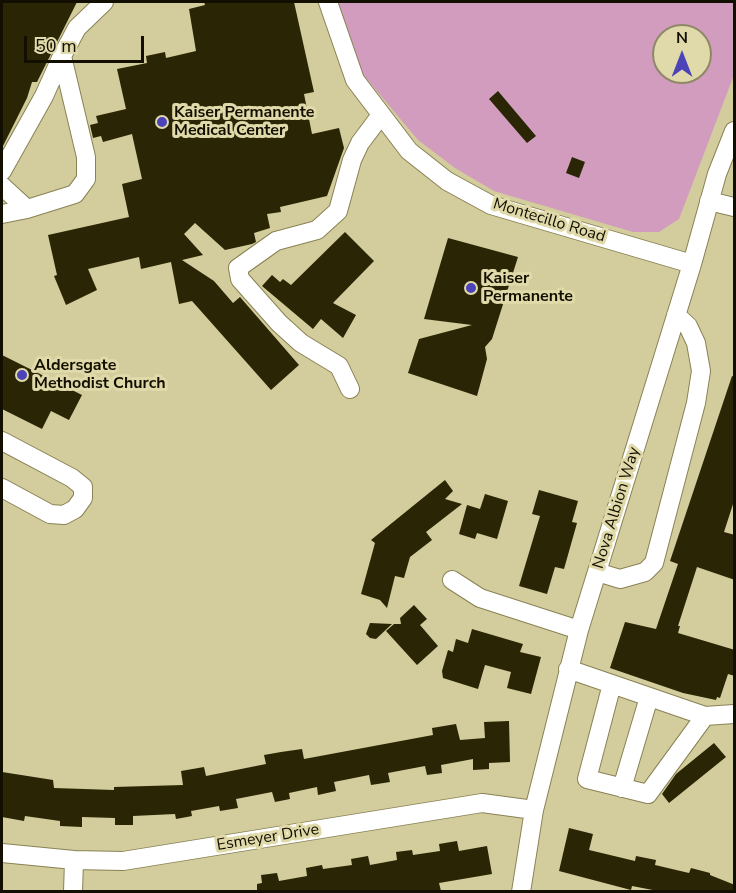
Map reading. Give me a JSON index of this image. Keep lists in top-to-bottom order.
{
  "streets": {
    "street": ["Montecillo Road", "Nova Albion Way", "Esmeyer Drive"]
  },
  "crossings": [
    ["Montecillo Road", "Nova Albion Way"],
    ["Nova Albion Way", "Esmeyer Drive"]
  ],
  "places": ["Kaiser Permanente Medical Center", "Kaiser Permanente", "Aldersgate Methodist Church"],
  "scale_bar": "50 m",
  "north": "top"
}
